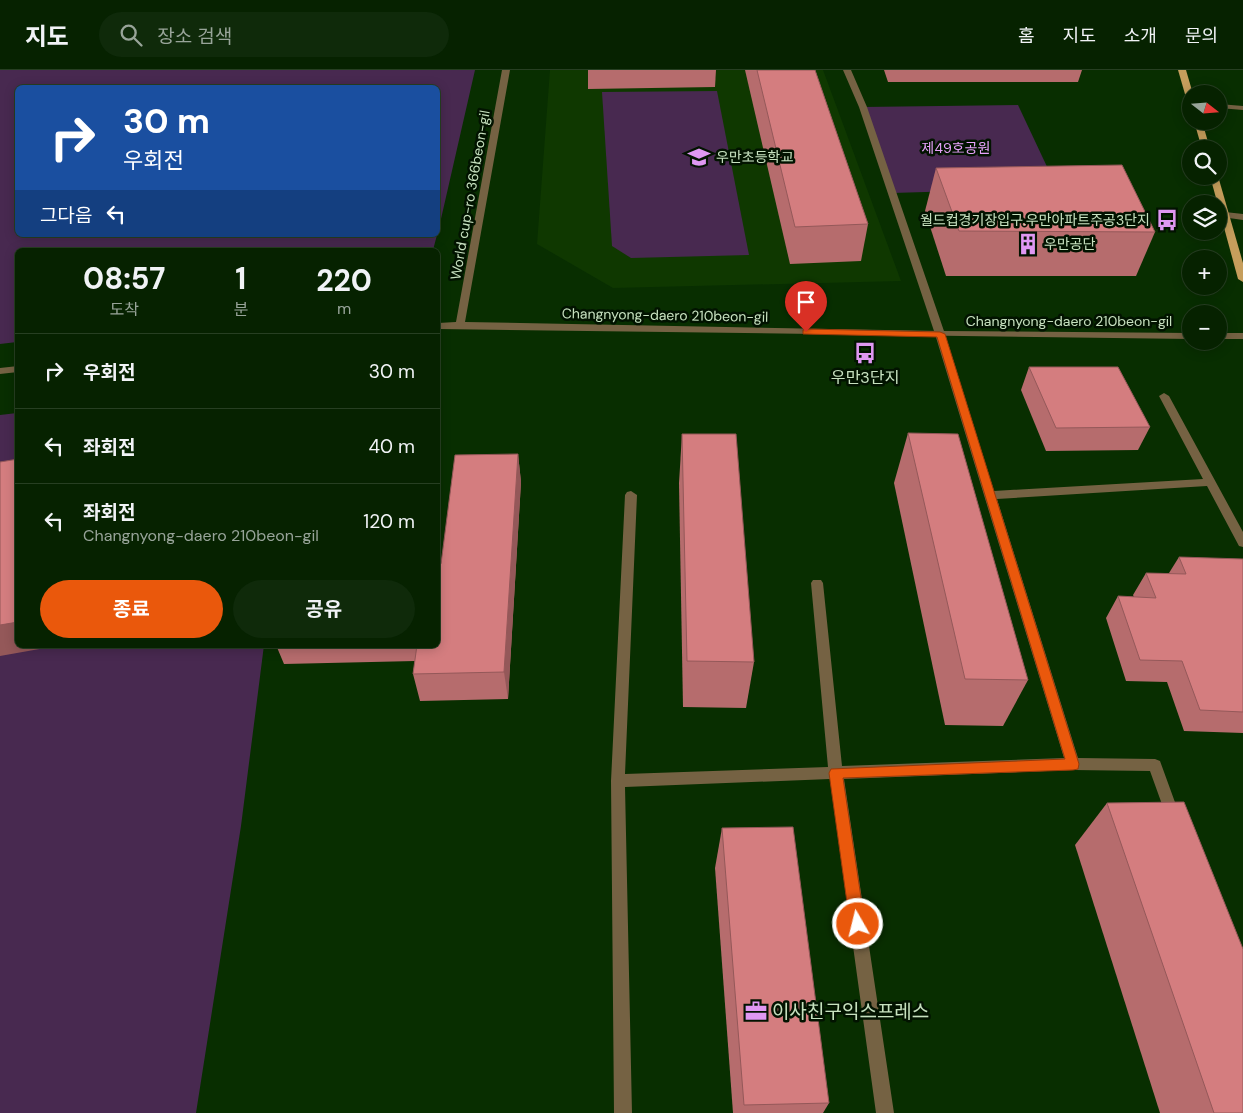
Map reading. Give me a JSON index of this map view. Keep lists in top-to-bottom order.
{
  "streets": {
    "street": ["World cup-ro 366beon-gil", "Changnyong-daero 210beon-gil"]
  },
  "crossings": [
    ["World cup-ro 366beon-gil", "Changnyong-daero 210beon-gil"]
  ],
  "parks": ["제49호공원"],
  "places": {
    "school or university": ["우만초등학교"],
    "bus stop": ["월드컵경기장입구.우만아파트주공3단지", "우만3단지"],
    "building": ["우만공단"],
    "office": ["이사친구익스프레스"]
  },
  "north": "right",
  "page": {
    "header": "지도",
    "search": "장소 검색",
    "nav": [
      "홈",
      "지도",
      "소개",
      "문의"
    ],
    "map_buttons": ["+", "−"],
    "turn": ["30 m", "우회전"],
    "then": "그다음",
    "eta": [
      "08:57",
      "도착",
      "1",
      "분",
      "220",
      "m"
    ],
    "list": [
      {
        "name": "우회전",
        "value": "30 m"
      },
      {
        "name": "좌회전",
        "value": "40 m"
      },
      {
        "name": "좌회전",
        "note": "Changnyong-daero 210beon-gil",
        "value": "120 m"
      }
    ],
    "buttons": ["종료", "공유"]
  }
}
